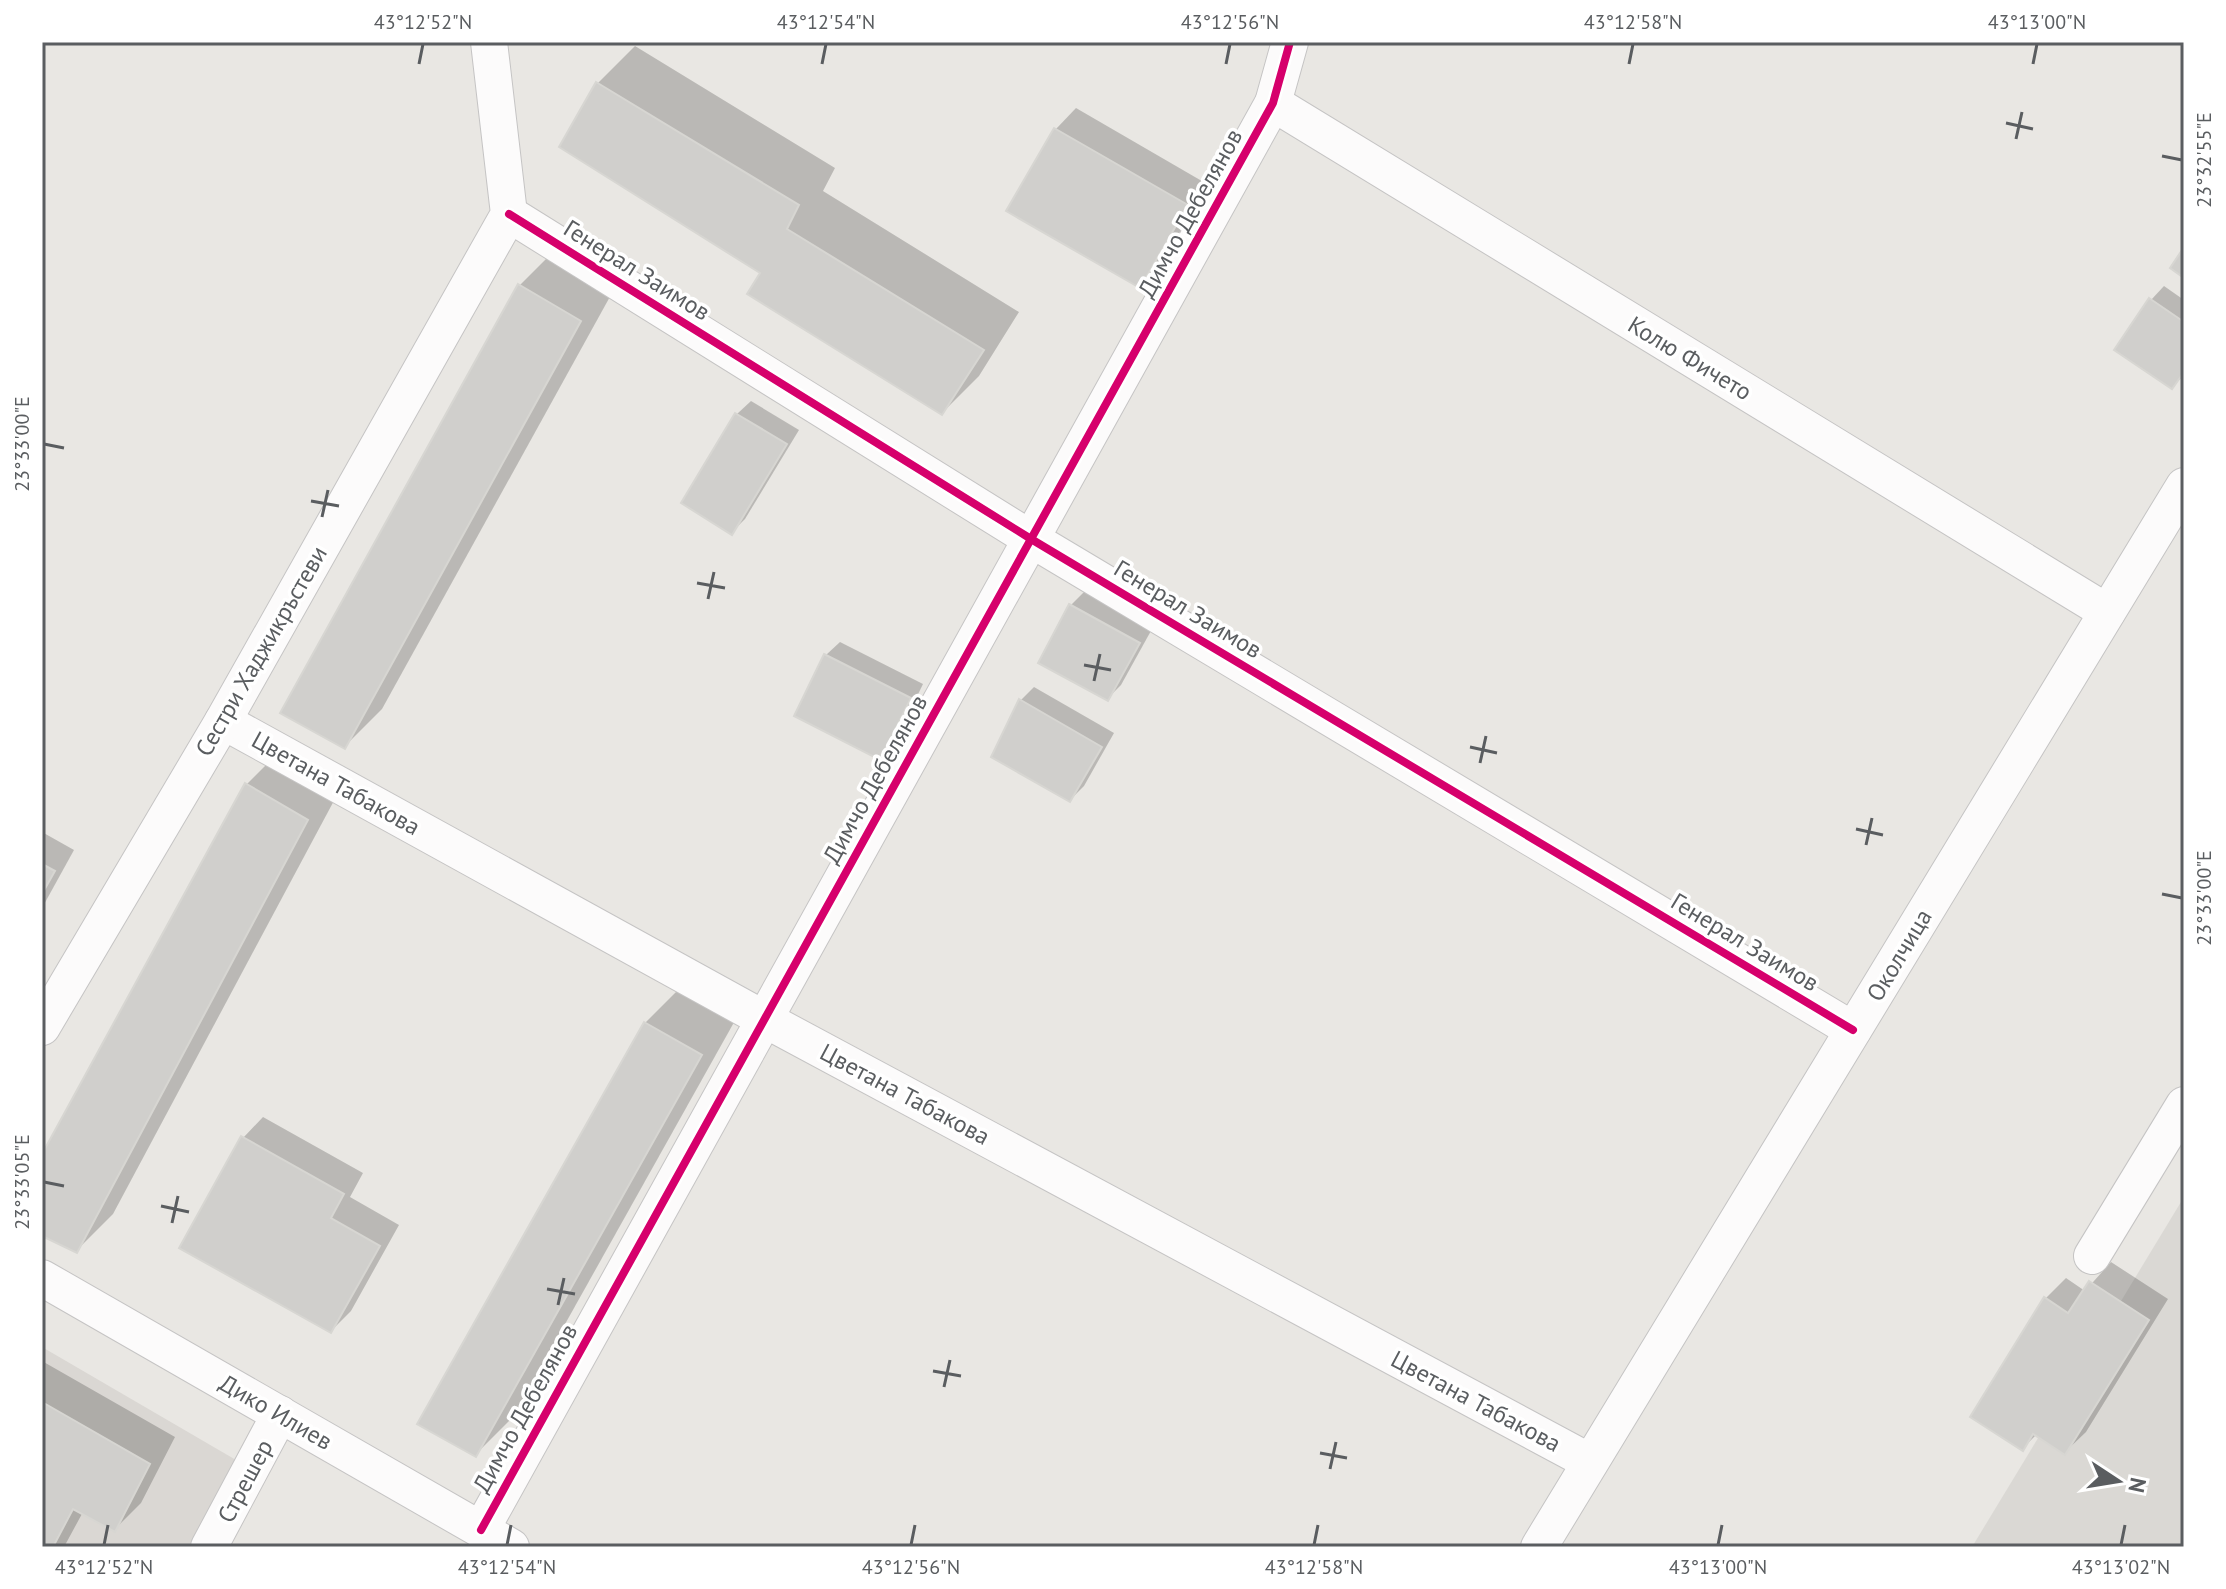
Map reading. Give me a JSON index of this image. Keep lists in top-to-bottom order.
{
  "streets": {
    "street": [
      "Димчо Дебелянов",
      "Генерал Заимов",
      "Колю Фичето",
      "Сестри Хаджикръстеви",
      "Цветана Табакова",
      "Околчица",
      "Дико Илиев",
      "Стрешер"
    ]
  },
  "crossings": [
    ["Димчо Дебелянов", "Генерал Заимов"],
    ["Димчо Дебелянов", "Колю Фичето"],
    ["Димчо Дебелянов", "Цветана Табакова"],
    ["Димчо Дебелянов", "Дико Илиев"],
    ["Генерал Заимов", "Сестри Хаджикръстеви"],
    ["Генерал Заимов", "Околчица"],
    ["Колю Фичето", "Околчица"],
    ["Сестри Хаджикръстеви", "Цветана Табакова"],
    ["Цветана Табакова", "Околчица"],
    ["Дико Илиев", "Стрешер"]
  ],
  "north": "right",
  "coordinates": [
    "43°12'52\"N",
    "43°12'54\"N",
    "43°12'56\"N",
    "43°12'58\"N",
    "43°13'00\"N",
    "23°32'55\"E",
    "23°33'00\"E",
    "23°33'05\"E",
    "43°13'02\"N"
  ]
}
